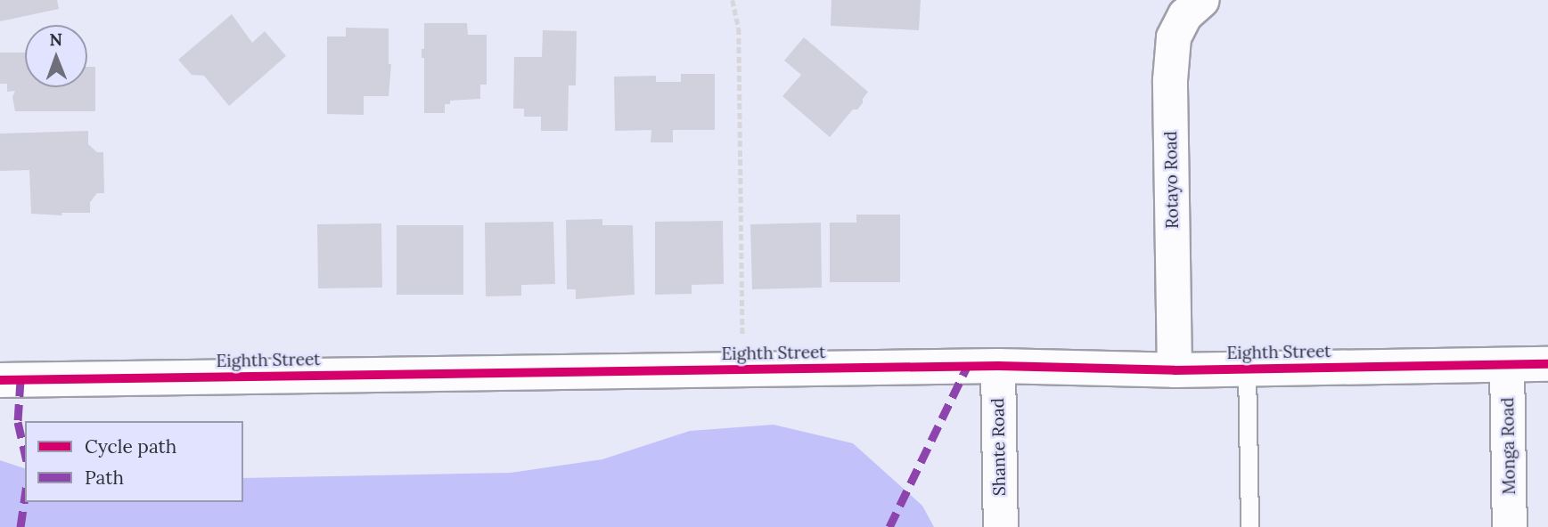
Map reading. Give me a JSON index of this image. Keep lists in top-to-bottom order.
{
  "streets": {
    "street": [
      "Rotayo Road",
      "Eighth Street",
      "Monga Road",
      "Shante Road"
    ]
  },
  "crossings": [
    ["Rotayo Road", "Eighth Street"],
    ["Eighth Street", "Monga Road"],
    ["Eighth Street", "Shante Road"]
  ],
  "legend": ["Cycle path", "Path"],
  "north": "top"
}
